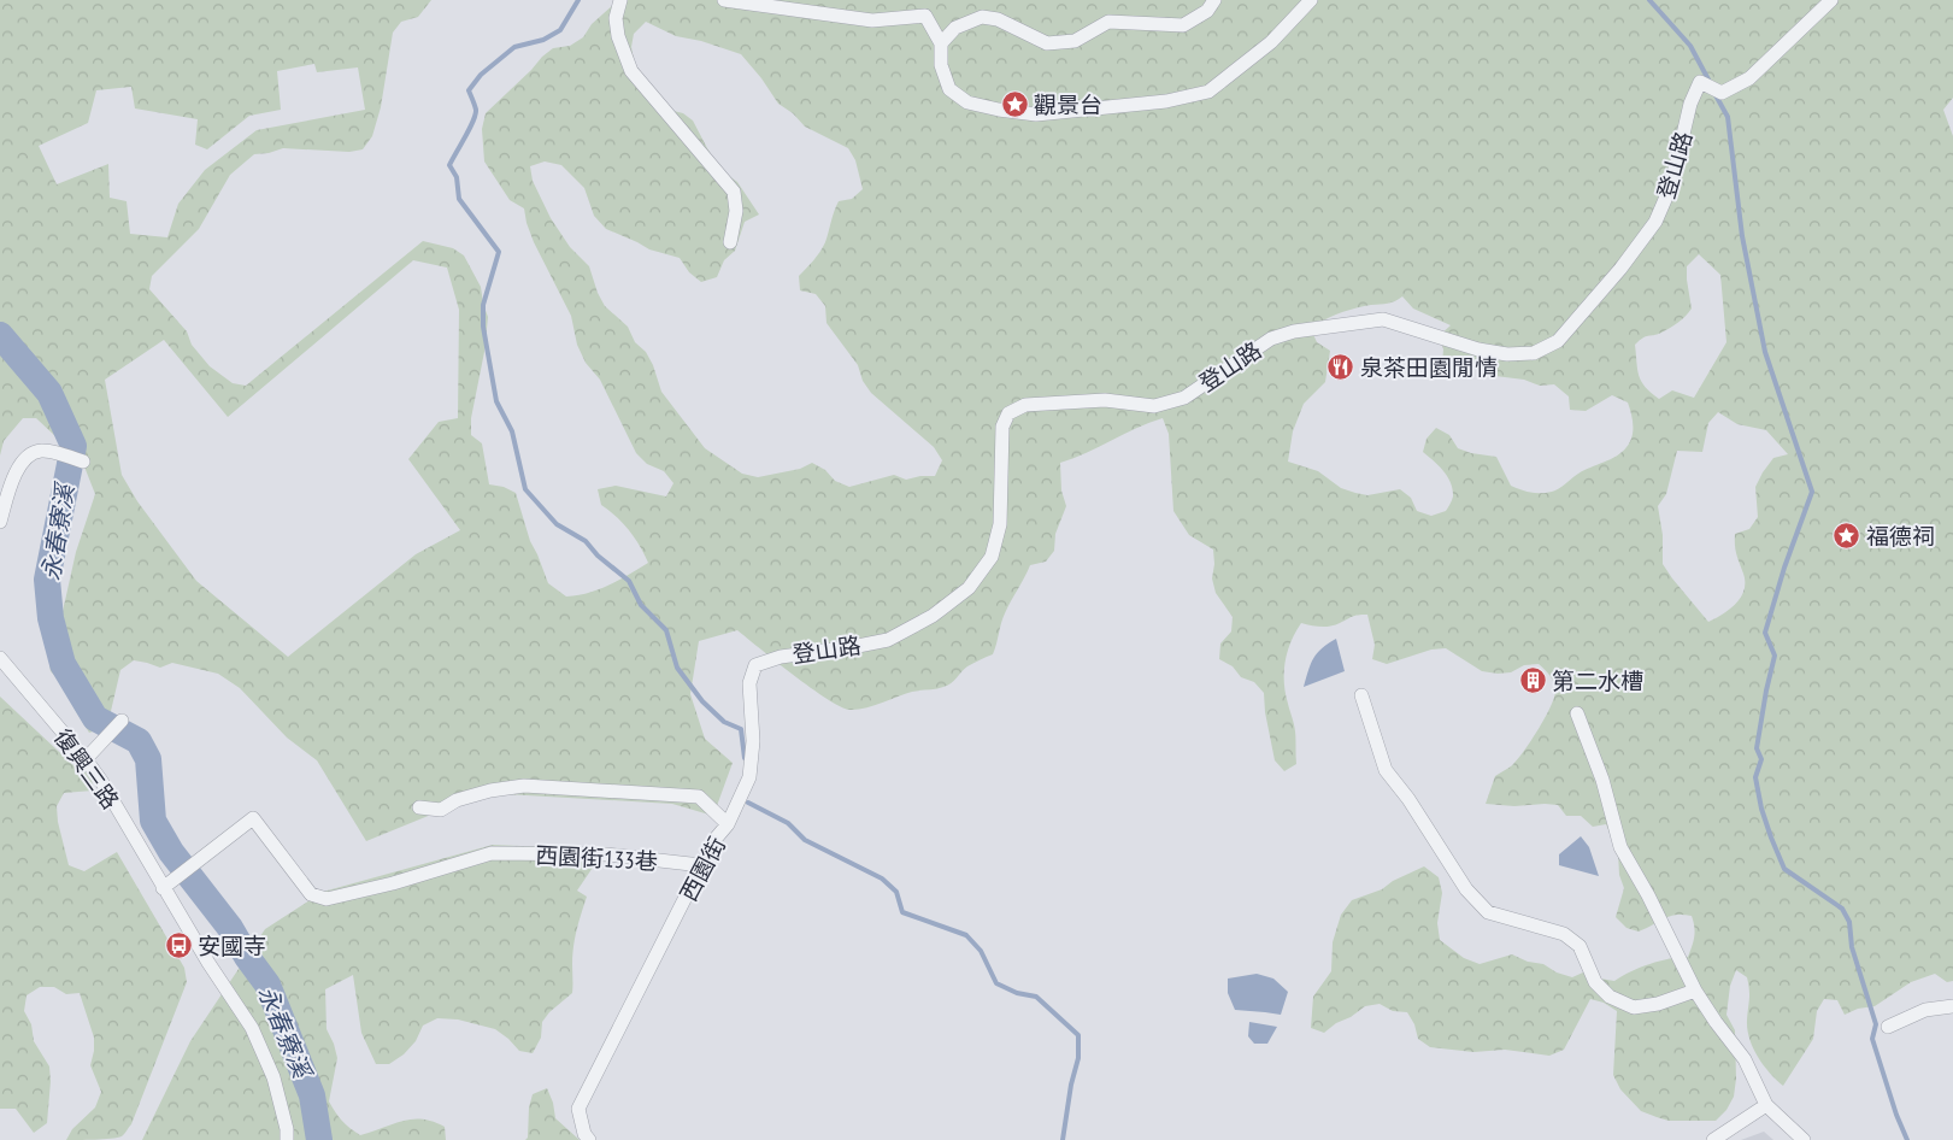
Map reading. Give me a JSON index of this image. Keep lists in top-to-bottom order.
{
  "streets": {
    "street": [
      "登山路",
      "復興三路",
      "西園街133巷",
      "西園街"
    ]
  },
  "crossings": [
    ["登山路", "西園街"],
    ["復興三路", "西園街133巷"],
    ["西園街133巷", "西園街"]
  ],
  "water": ["永春寮溪"],
  "places": {
    "place": ["觀景台", "福德祠"],
    "restaurant": ["泉茶田園閒情"],
    "building": ["第二水槽"],
    "bus stop": ["安國寺"]
  }
}
